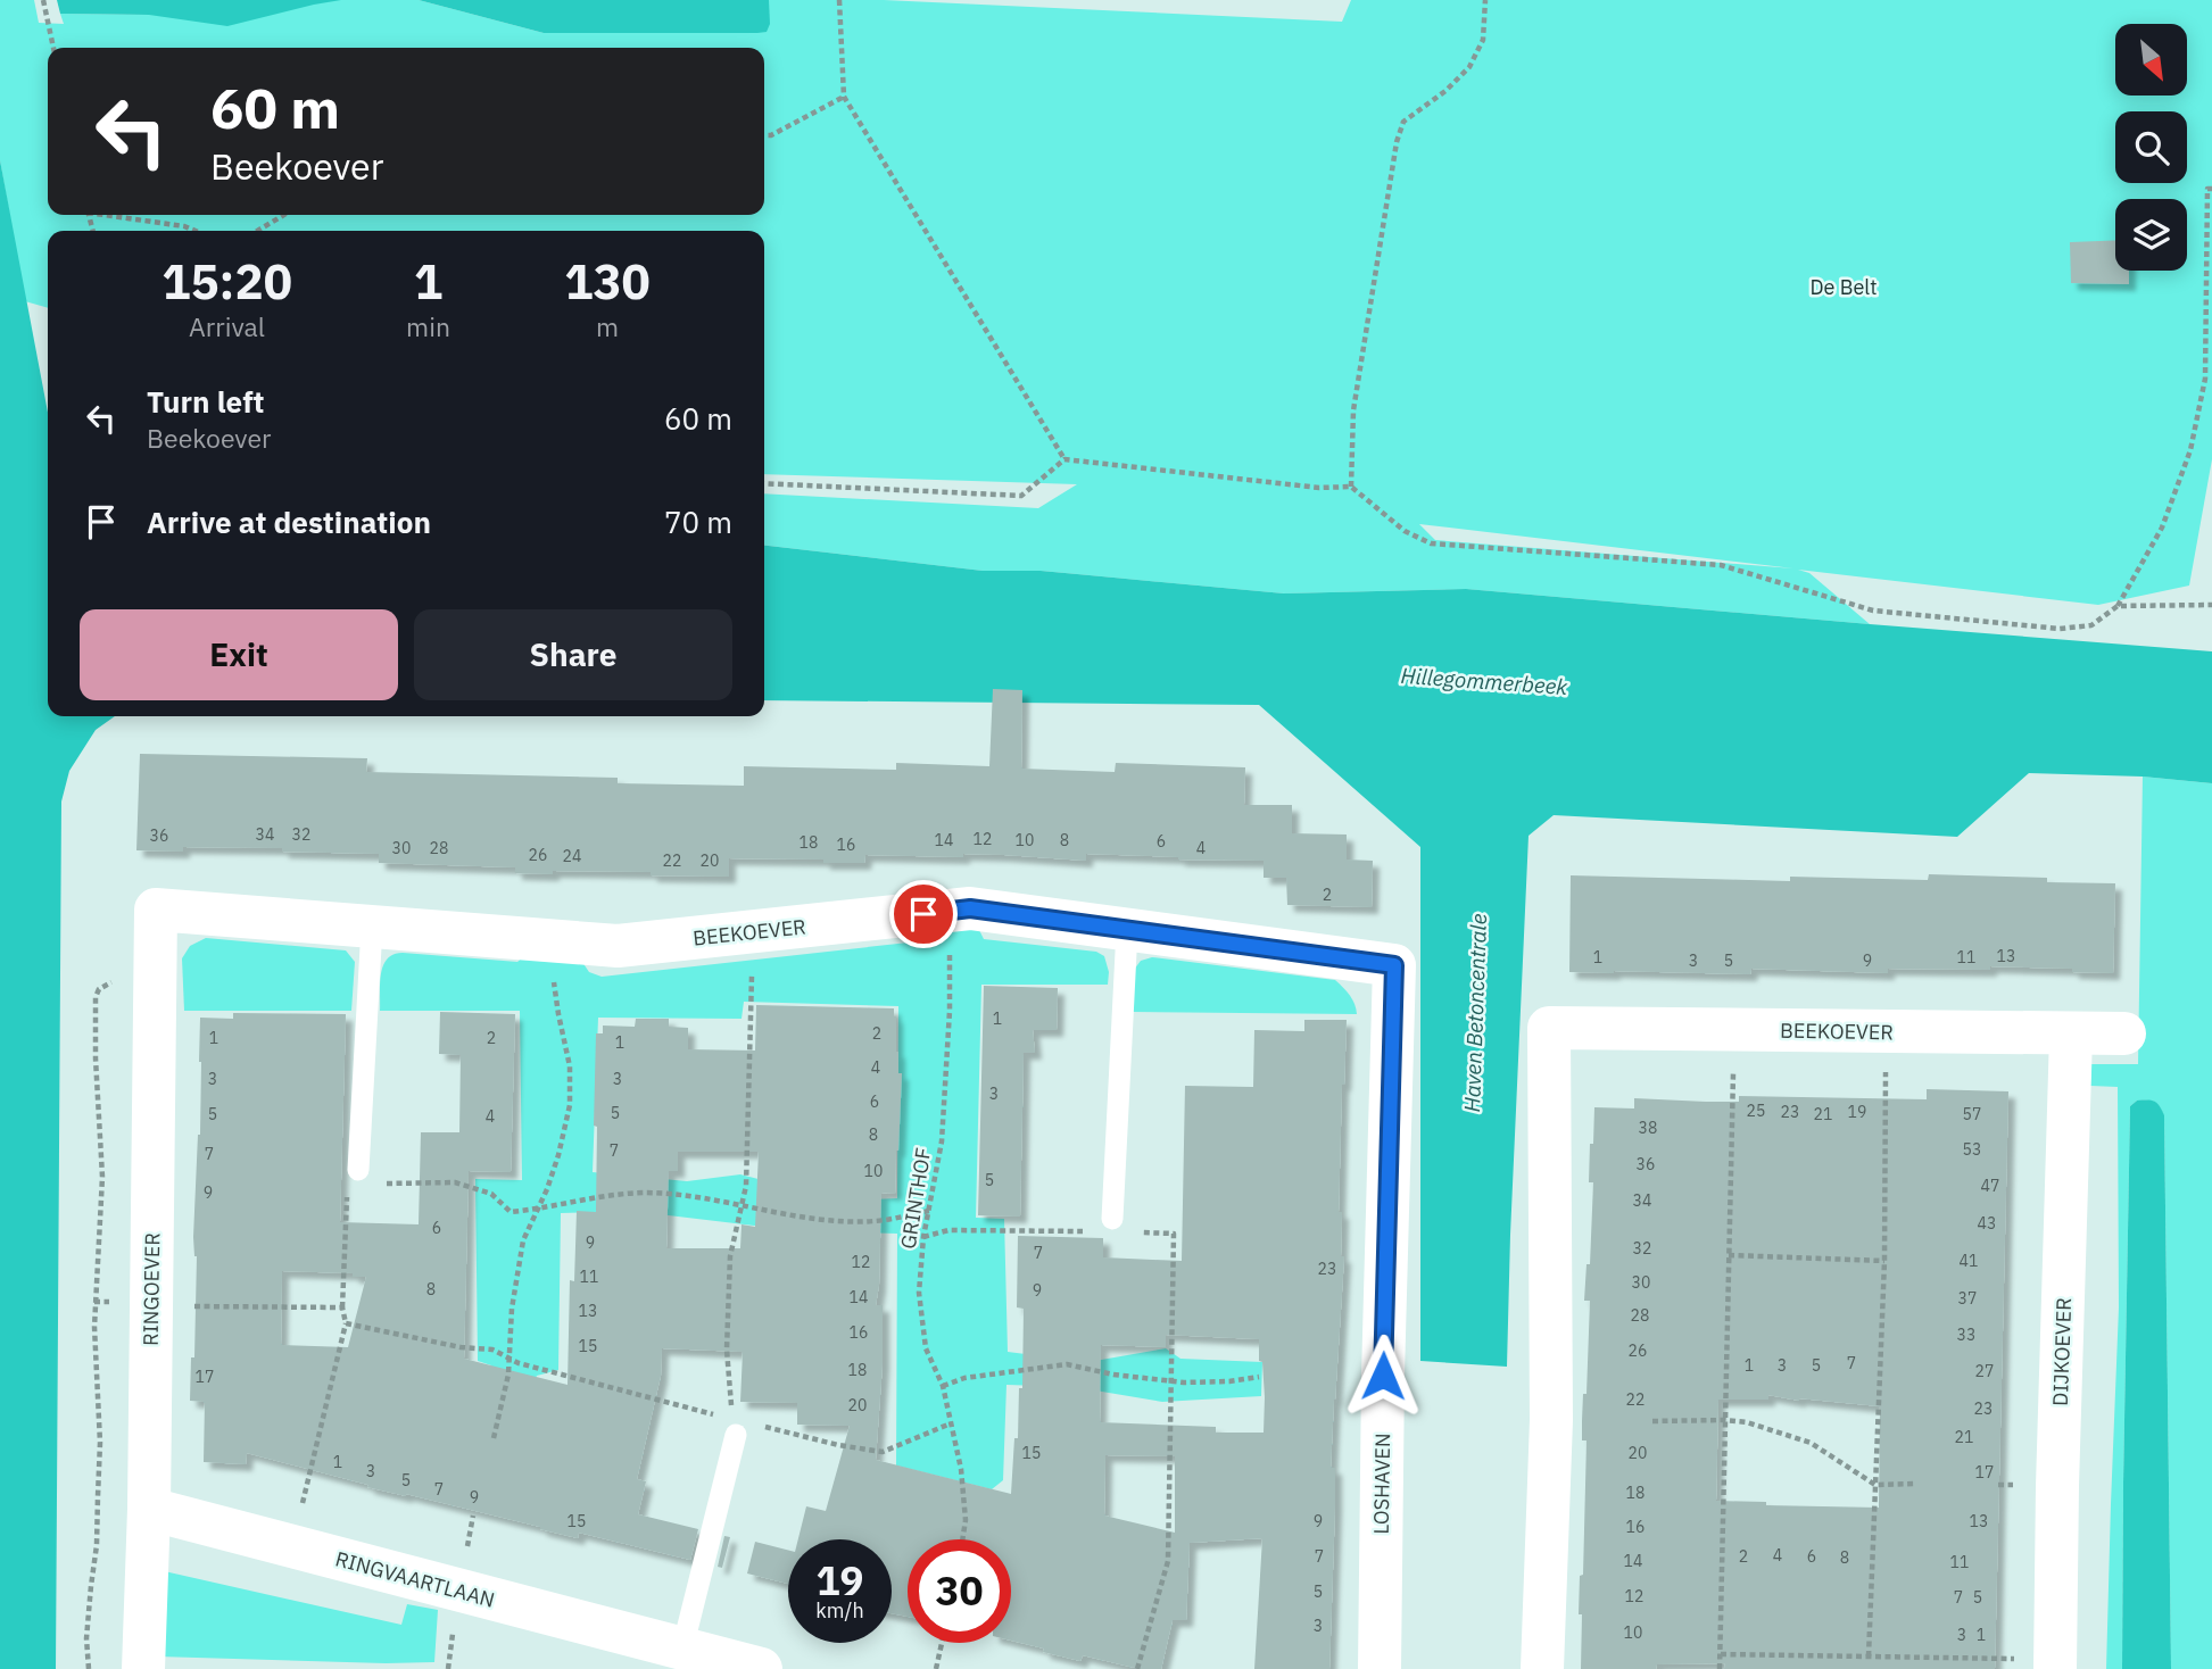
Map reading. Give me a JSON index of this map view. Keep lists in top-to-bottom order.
{
  "streets": {
    "street": [
      "BEEKOEVER",
      "RINGOEVER",
      "DIJKOEVER",
      "LOSHAVEN",
      "RINGVAARTLAAN"
    ],
    "path": ["GRINTHOF"]
  },
  "crossings": [
    ["BEEKOEVER", "GRINTHOF"],
    ["BEEKOEVER", "RINGOEVER"],
    ["BEEKOEVER", "DIJKOEVER"],
    ["BEEKOEVER", "LOSHAVEN"],
    ["RINGOEVER", "RINGVAARTLAAN"]
  ],
  "water": ["Hillegommerbeek", "Haven Betoncentrale"],
  "parks": ["De Belt"],
  "house_numbers": [
    "34",
    "32",
    "36",
    "12",
    "14",
    "10",
    "8",
    "6",
    "18",
    "16",
    "30",
    "28",
    "4",
    "26",
    "24",
    "22",
    "20",
    "2",
    "13",
    "1",
    "11",
    "3",
    "5",
    "9",
    "1",
    "2",
    "1",
    "2",
    "1",
    "4",
    "3",
    "3",
    "3",
    "6",
    "25",
    "23",
    "19",
    "5",
    "5",
    "21",
    "57",
    "4",
    "38",
    "8",
    "53",
    "7",
    "7",
    "36",
    "10",
    "5",
    "47",
    "9",
    "34",
    "43",
    "6",
    "9",
    "32",
    "7",
    "41",
    "12",
    "23",
    "11",
    "30",
    "8",
    "9",
    "14",
    "37",
    "13",
    "28",
    "16",
    "33",
    "15",
    "26",
    "7",
    "1",
    "3",
    "5",
    "18",
    "27",
    "17",
    "22",
    "20",
    "23",
    "21",
    "15",
    "20",
    "1",
    "3",
    "17",
    "5",
    "7",
    "18",
    "9",
    "15",
    "9",
    "13",
    "16",
    "4",
    "7",
    "2",
    "6",
    "8",
    "14",
    "11",
    "5",
    "12",
    "7",
    "5",
    "3",
    "10",
    "3",
    "1"
  ],
  "north": "bottom right",
  "page": {
    "turn": ["60 m", "Beekoever"],
    "eta": [
      "15:20",
      "Arrival",
      "1",
      "min",
      "130",
      "m"
    ],
    "list": [
      {
        "name": "Turn left",
        "note": "Beekoever",
        "value": "60 m"
      },
      {
        "name": "Arrive at destination",
        "value": "70 m"
      }
    ],
    "buttons": ["Exit", "Share"],
    "speed": "19 km/h",
    "limit": "30"
  }
}
